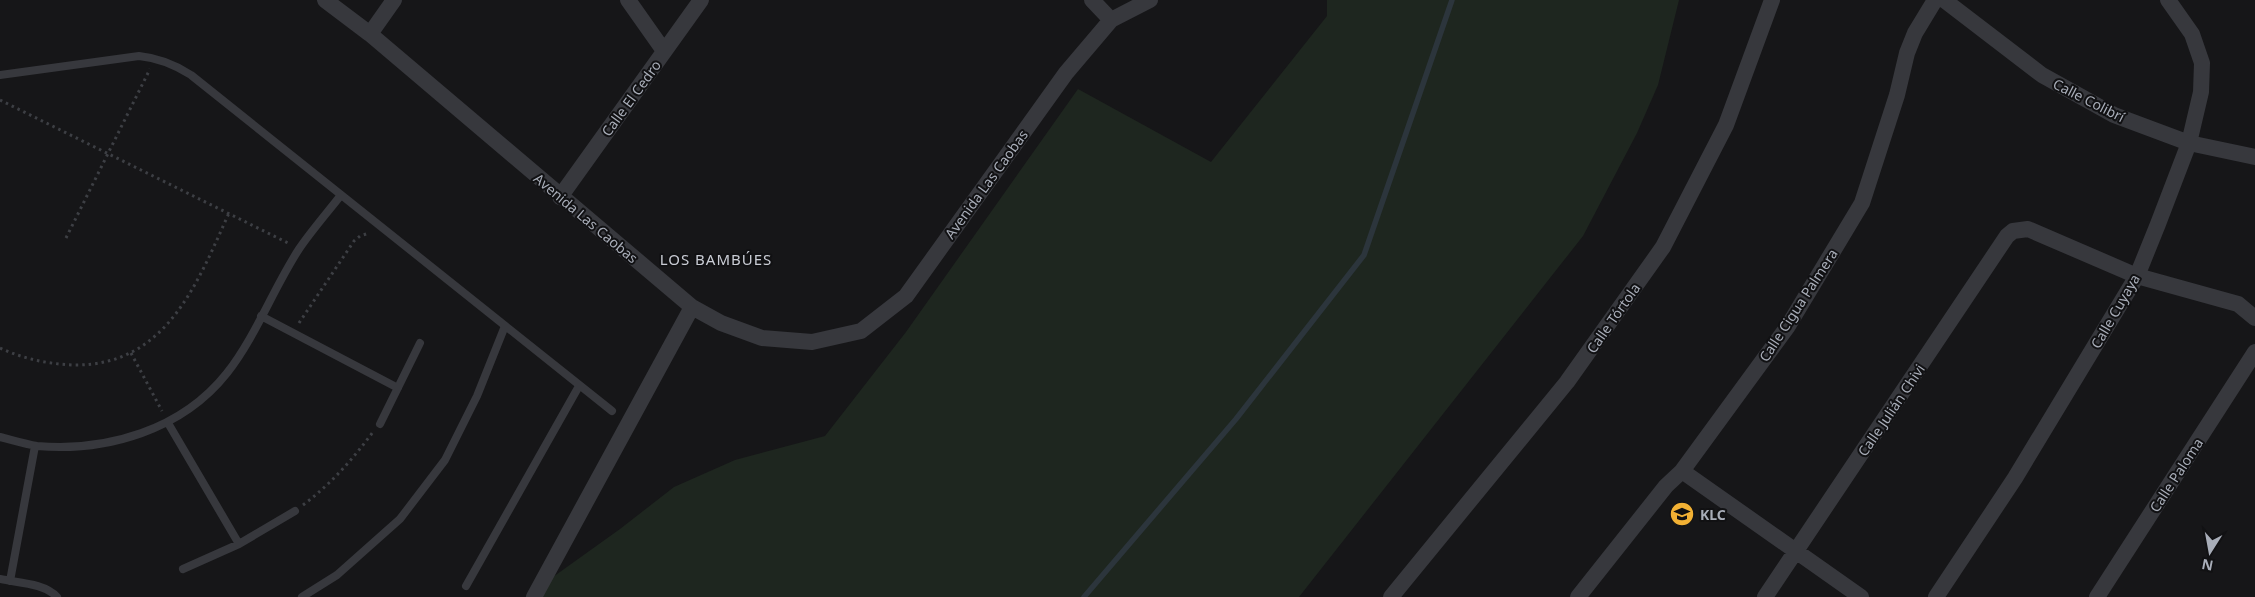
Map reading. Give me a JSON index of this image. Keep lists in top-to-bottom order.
{
  "streets": {
    "street": [
      "Calle El Cedro",
      "Calle Colibrí",
      "Avenida Las Caobas",
      "Calle Cigua Palmera",
      "Calle Cuyaya",
      "Calle Tórtola",
      "Calle Julián Chivi",
      "Calle Paloma"
    ]
  },
  "crossings": [
    ["Calle El Cedro", "Avenida Las Caobas"],
    ["Calle Colibrí", "Calle Cuyaya"],
    ["Calle Cuyaya", "Calle Julián Chivi"]
  ],
  "districts": ["LOS BAMBÚES"],
  "places": {
    "school or university": ["KLC"]
  },
  "north": "bottom"
}
